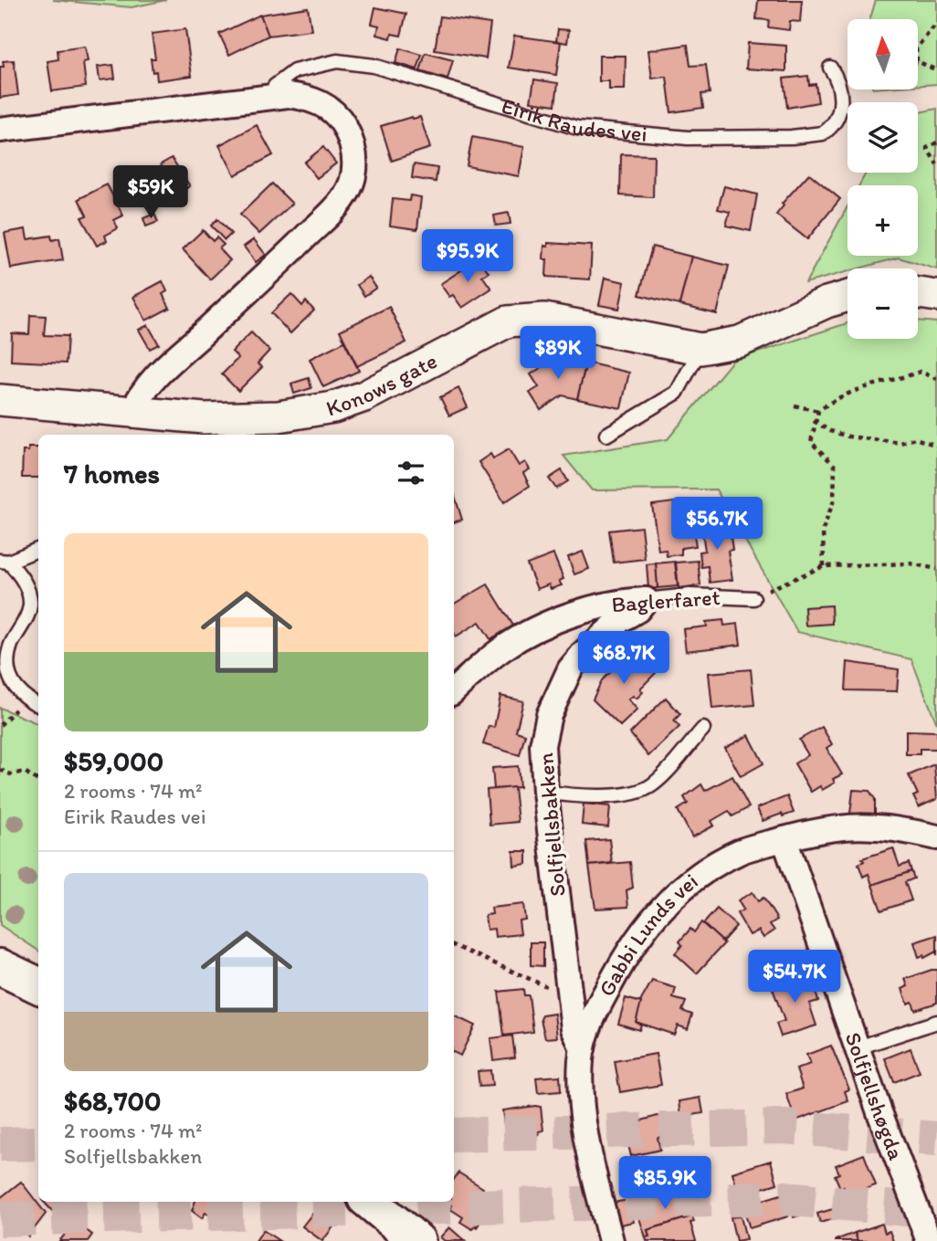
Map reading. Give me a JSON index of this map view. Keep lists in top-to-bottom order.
{
  "streets": {
    "street": [
      "Konows gate",
      "Baglerfaret",
      "Solfjellsbakken",
      "Gabbi Lunds vei",
      "Solfjellshøgda"
    ],
    "lane": ["Eirik Raudes vei"]
  },
  "crossings": [
    ["Baglerfaret", "Solfjellsbakken"],
    ["Solfjellsbakken", "Gabbi Lunds vei"],
    ["Gabbi Lunds vei", "Solfjellshøgda"]
  ],
  "north": "top",
  "page": {
    "map_buttons": ["+", "−"],
    "price": [
      "$59K",
      "$95.9K",
      "$89K",
      "$56.7K",
      "$68.7K",
      "$54.7K",
      "$85.9K"
    ],
    "heading": "7 homes",
    "list": [
      {
        "name": "$59,000",
        "note": "2 rooms · 74 m² · Eirik Raudes vei"
      },
      {
        "name": "$68,700",
        "note": "2 rooms · 74 m² · Solfjellsbakken"
      }
    ]
  }
}
